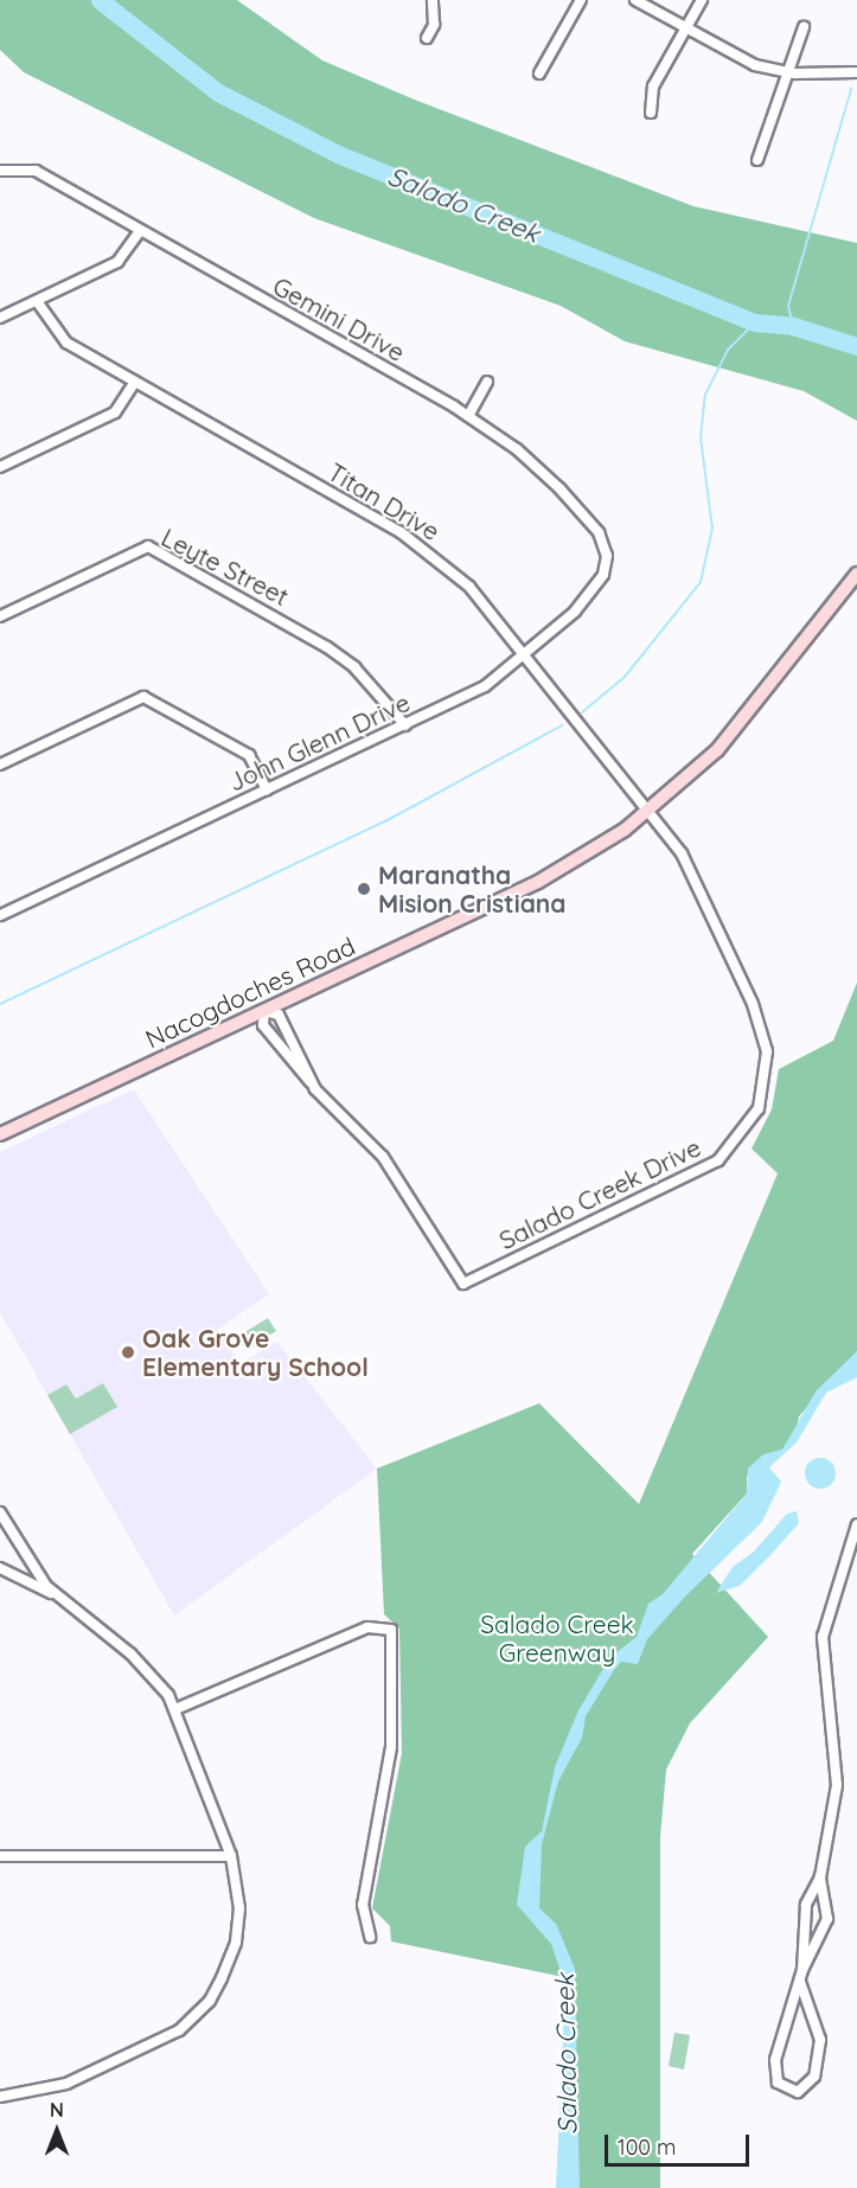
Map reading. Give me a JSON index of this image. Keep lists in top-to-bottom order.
{
  "streets": {
    "main road": ["Nacogdoches Road"],
    "street": [
      "Gemini Drive",
      "Titan Drive",
      "Leyte Street",
      "John Glenn Drive",
      "Salado Creek Drive"
    ]
  },
  "crossings": [
    ["Gemini Drive", "John Glenn Drive"],
    ["Titan Drive", "John Glenn Drive"],
    ["Titan Drive", "Nacogdoches Road"],
    ["Titan Drive", "Salado Creek Drive"],
    ["Leyte Street", "John Glenn Drive"],
    ["Nacogdoches Road", "Salado Creek Drive"]
  ],
  "water": ["Salado Creek"],
  "parks": ["Salado Creek Greenway"],
  "places": ["Maranatha Mision Cristiana", "Oak Grove Elementary School"],
  "scale_bar": "100 m",
  "north": "top"
}
